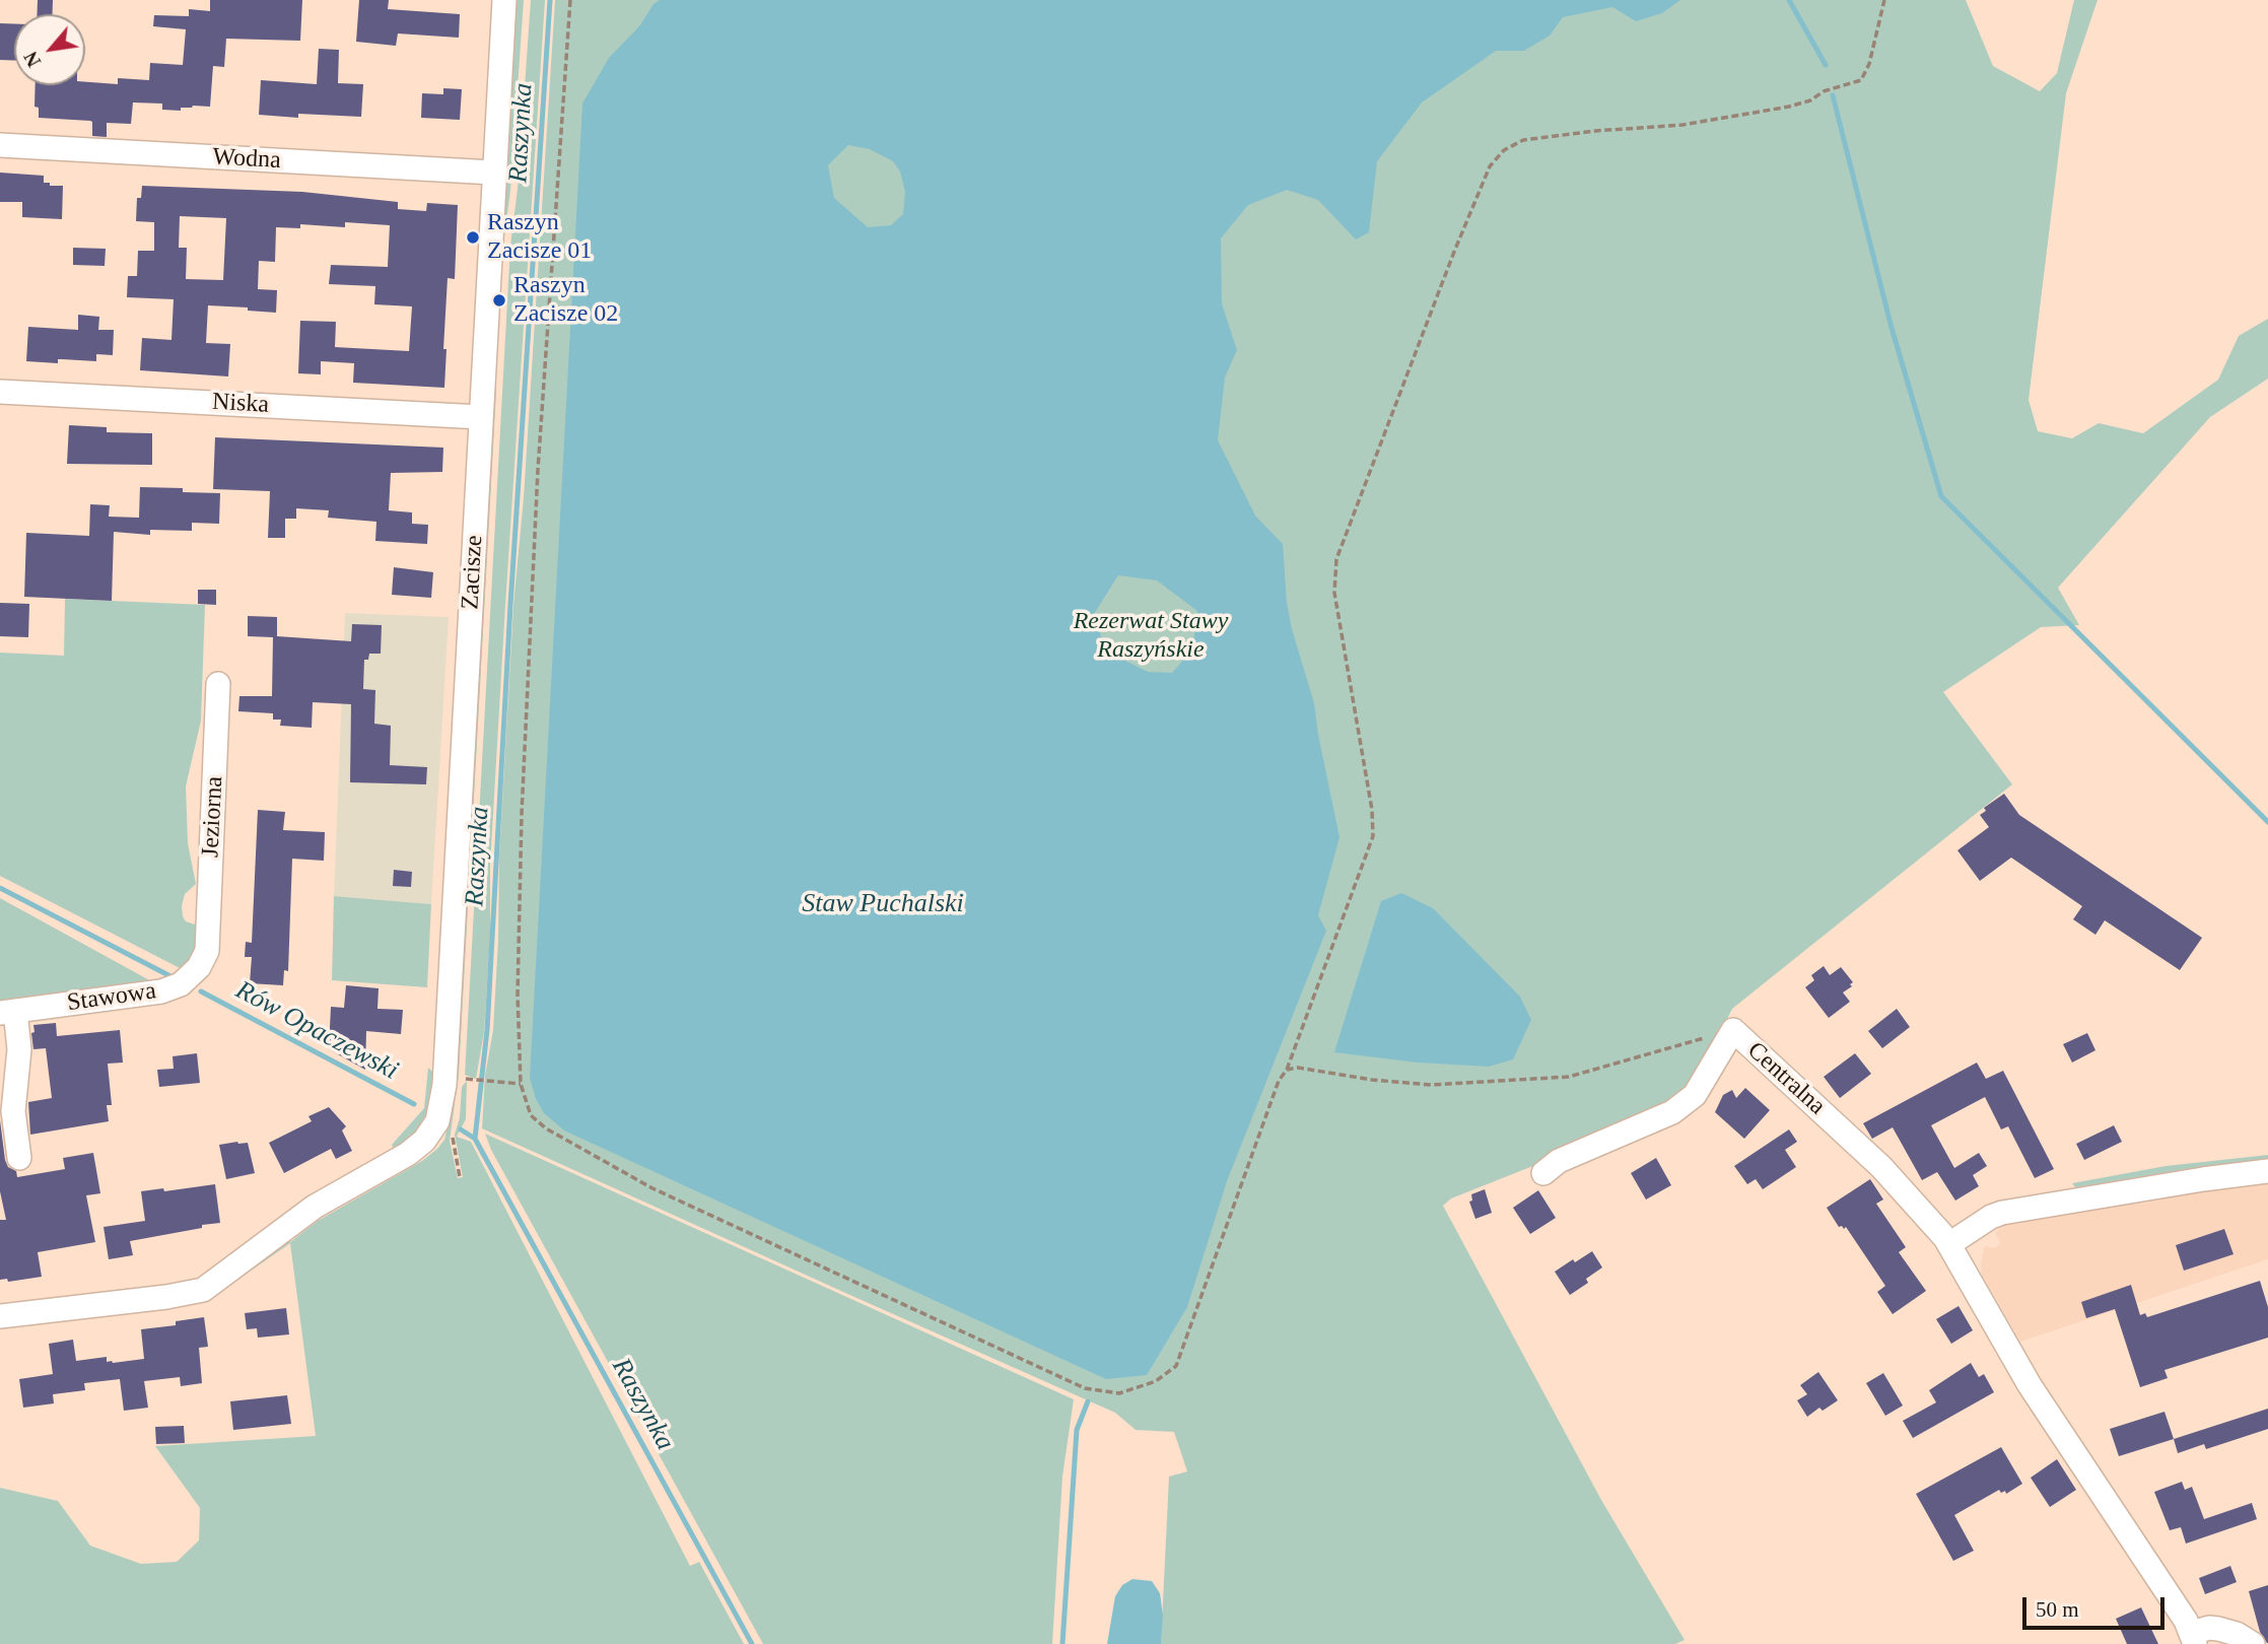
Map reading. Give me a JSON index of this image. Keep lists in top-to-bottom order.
{
  "streets": {
    "street": [
      "Wodna",
      "Niska",
      "Zacisze",
      "Jeziorna",
      "Stawowa",
      "Centralna"
    ]
  },
  "crossings": [
    ["Wodna", "Zacisze"],
    ["Niska", "Zacisze"],
    ["Jeziorna", "Stawowa"]
  ],
  "water": ["Raszynka", "Staw Puchalski", "Rów Opaczewski"],
  "parks": ["Rezerwat Stawy Raszyńskie"],
  "places": ["Raszyn Zacisze 01", "Raszyn Zacisze 02"],
  "scale_bar": "50 m",
  "north": "bottom left"
}
